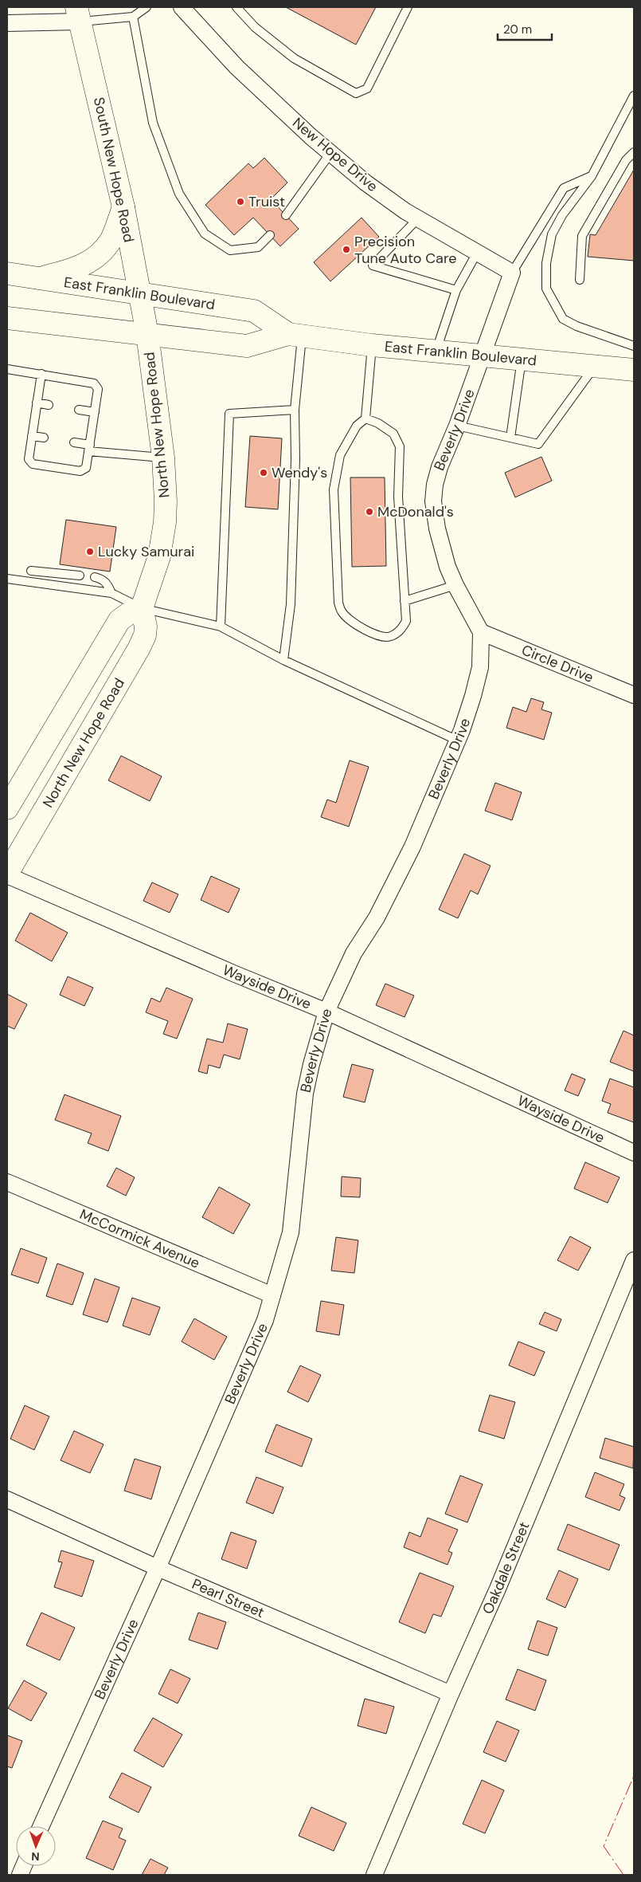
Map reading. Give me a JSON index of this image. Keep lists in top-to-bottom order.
{
  "streets": {
    "main road": ["South New Hope Road", "East Franklin Boulevard", "North New Hope Road"],
    "street": [
      "New Hope Drive",
      "Beverly Drive",
      "Circle Drive",
      "Wayside Drive",
      "McCormick Avenue",
      "Oakdale Street",
      "Pearl Street"
    ]
  },
  "crossings": [
    ["New Hope Drive", "Beverly Drive"],
    ["South New Hope Road", "East Franklin Boulevard"],
    ["South New Hope Road", "North New Hope Road"],
    ["East Franklin Boulevard", "North New Hope Road"],
    ["East Franklin Boulevard", "Beverly Drive"],
    ["North New Hope Road", "Wayside Drive"],
    ["Beverly Drive", "Circle Drive"],
    ["Beverly Drive", "Wayside Drive"],
    ["Beverly Drive", "McCormick Avenue"],
    ["Beverly Drive", "Pearl Street"],
    ["Oakdale Street", "Pearl Street"]
  ],
  "places": [
    "Truist",
    "Precision Tune Auto Care",
    "Wendy's",
    "McDonald's",
    "Lucky Samurai"
  ],
  "scale_bar": "20 m",
  "north": "bottom"
}
